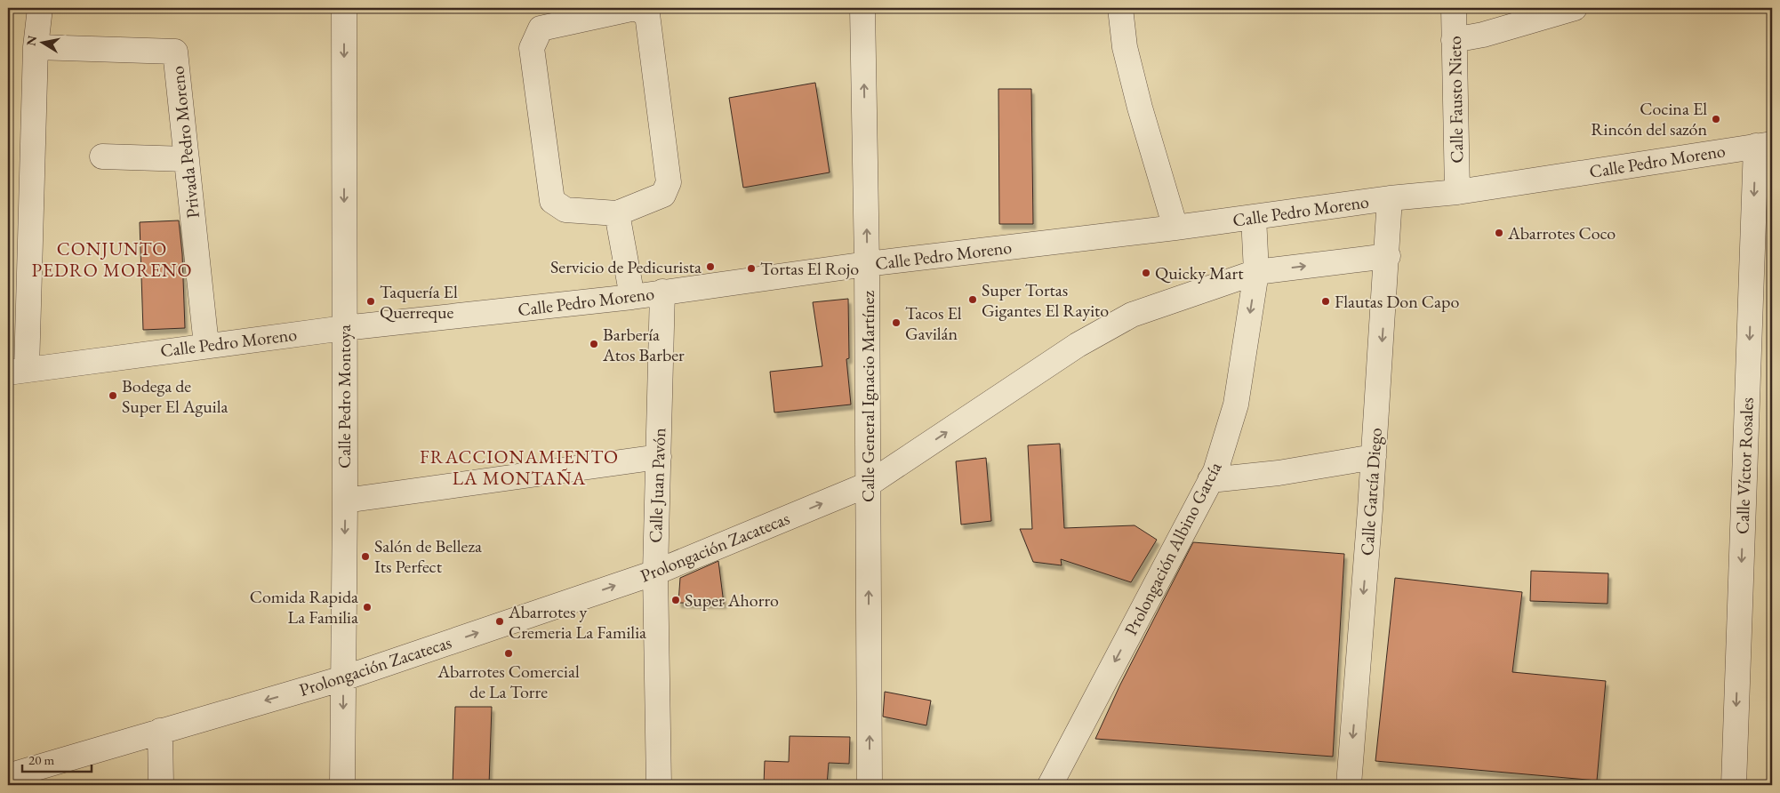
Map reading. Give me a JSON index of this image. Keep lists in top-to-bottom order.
{
  "streets": {
    "street": [
      "Calle Fausto Nieto",
      "Privada Pedro Moreno",
      "Calle Pedro Moreno",
      "Calle Pedro Montoya",
      "Calle General Ignacio Martínez",
      "Calle Víctor Rosales",
      "Calle Juan Pavón",
      "Calle García Diego",
      "Prolongación Zacatecas",
      "Prolongación Albino García"
    ]
  },
  "crossings": [
    ["Calle Fausto Nieto", "Calle Pedro Moreno"],
    ["Privada Pedro Moreno", "Calle Pedro Moreno"],
    ["Calle Pedro Moreno", "Calle Pedro Montoya"],
    ["Calle Pedro Moreno", "Calle General Ignacio Martínez"],
    ["Calle Pedro Moreno", "Calle Víctor Rosales"],
    ["Calle Pedro Moreno", "Calle Juan Pavón"],
    ["Calle Pedro Moreno", "Calle García Diego"],
    ["Calle Pedro Moreno", "Prolongación Albino García"],
    ["Calle Pedro Montoya", "Prolongación Zacatecas"],
    ["Calle General Ignacio Martínez", "Prolongación Zacatecas"],
    ["Calle Juan Pavón", "Prolongación Zacatecas"],
    ["Calle García Diego", "Prolongación Zacatecas"],
    ["Prolongación Zacatecas", "Prolongación Albino García"]
  ],
  "one_way": [
    "Calle Pedro Montoya",
    "Calle General Ignacio Martínez",
    "Calle Víctor Rosales",
    "Calle García Diego",
    "Prolongación Albino García"
  ],
  "districts": ["CONJUNTO PEDRO MORENO", "FRACCIONAMIENTO LA MONTAÑA"],
  "places": [
    "Cocina El Rincón del sazón",
    "Abarrotes Coco",
    "Servicio de Pedicurista",
    "Tortas El Rojo",
    "Quicky Mart",
    "Super Tortas Gigantes El Rayito",
    "Taquería El Querreque",
    "Flautas Don Capo",
    "Tacos El Gavilán",
    "Barbería Atos Barber",
    "Bodega de Super El Aguila",
    "Salón de Belleza Its Perfect",
    "Super Ahorro",
    "Comida Rapida La Familia",
    "Abarrotes y Cremeria La Familia",
    "Abarrotes Comercial de La Torre"
  ],
  "scale_bar": "20 m",
  "north": "left"
}
